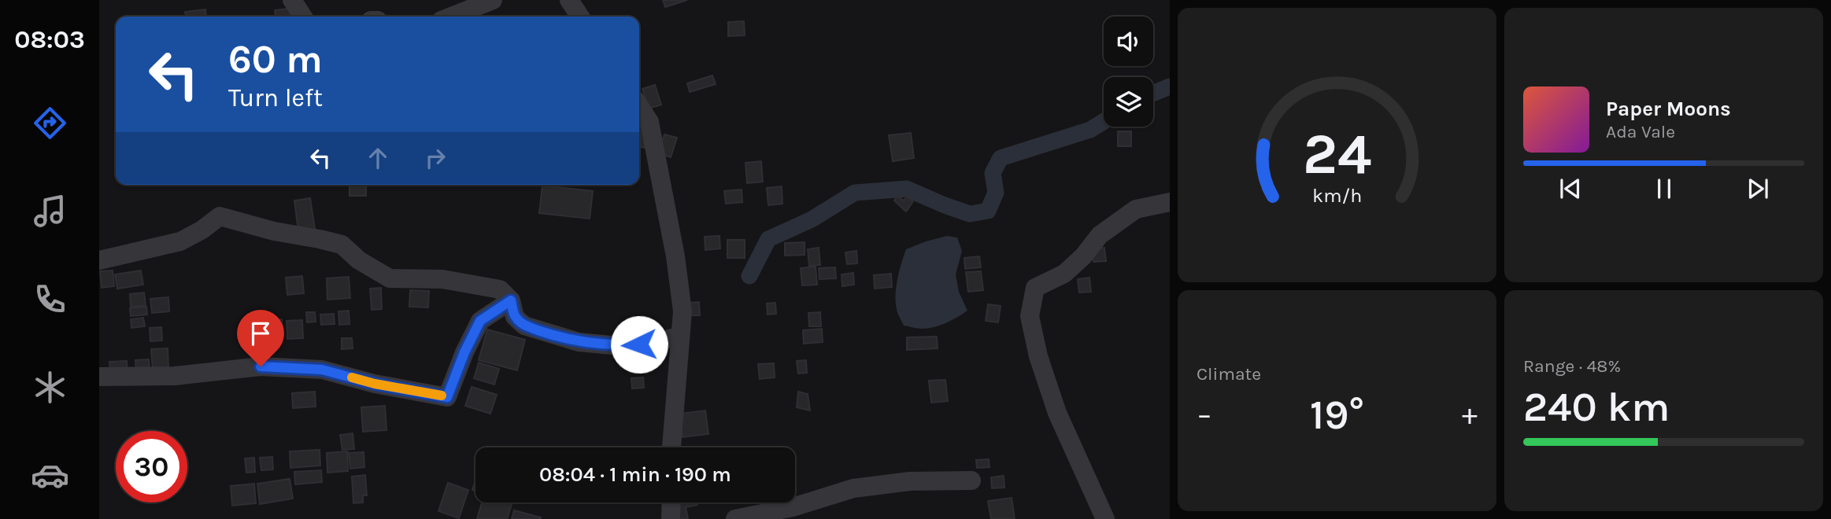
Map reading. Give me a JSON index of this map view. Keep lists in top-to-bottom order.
{
  "page": {
    "tabs": "08:03",
    "turn": ["60 m", "Turn left"],
    "song": ["Paper Moons", "Ada Vale"],
    "tile": [
      "Climate",
      ["Range · 48%", "240 km"]
    ],
    "heat": ["−", "19°", "+"],
    "limit": "30",
    "trip": "08:04 · 1 min · 190 m",
    "gauge": ["24", "km/h"]
  }
}
